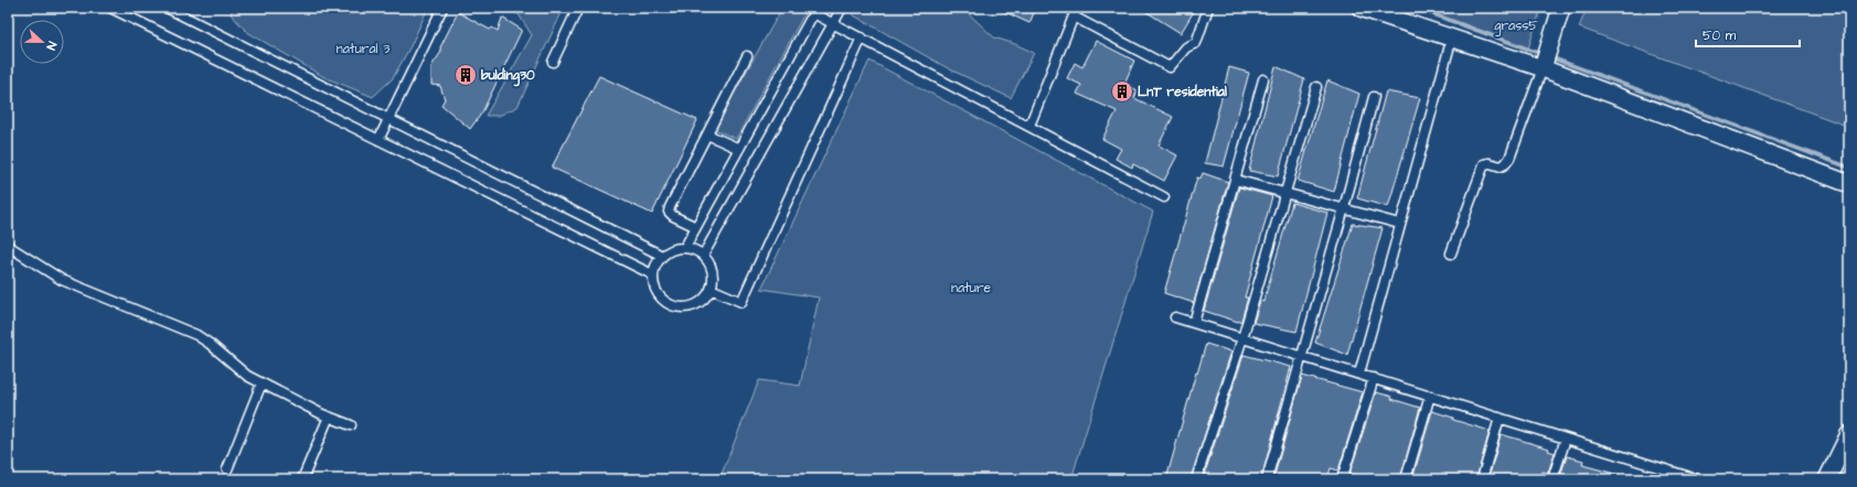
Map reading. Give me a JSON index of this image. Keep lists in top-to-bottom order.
{
  "parks": ["grass5", "natural 3", "nature"],
  "places": {
    "building": ["bulding30", "LnT residential"]
  },
  "scale_bar": "50 m",
  "north": "right"
}
